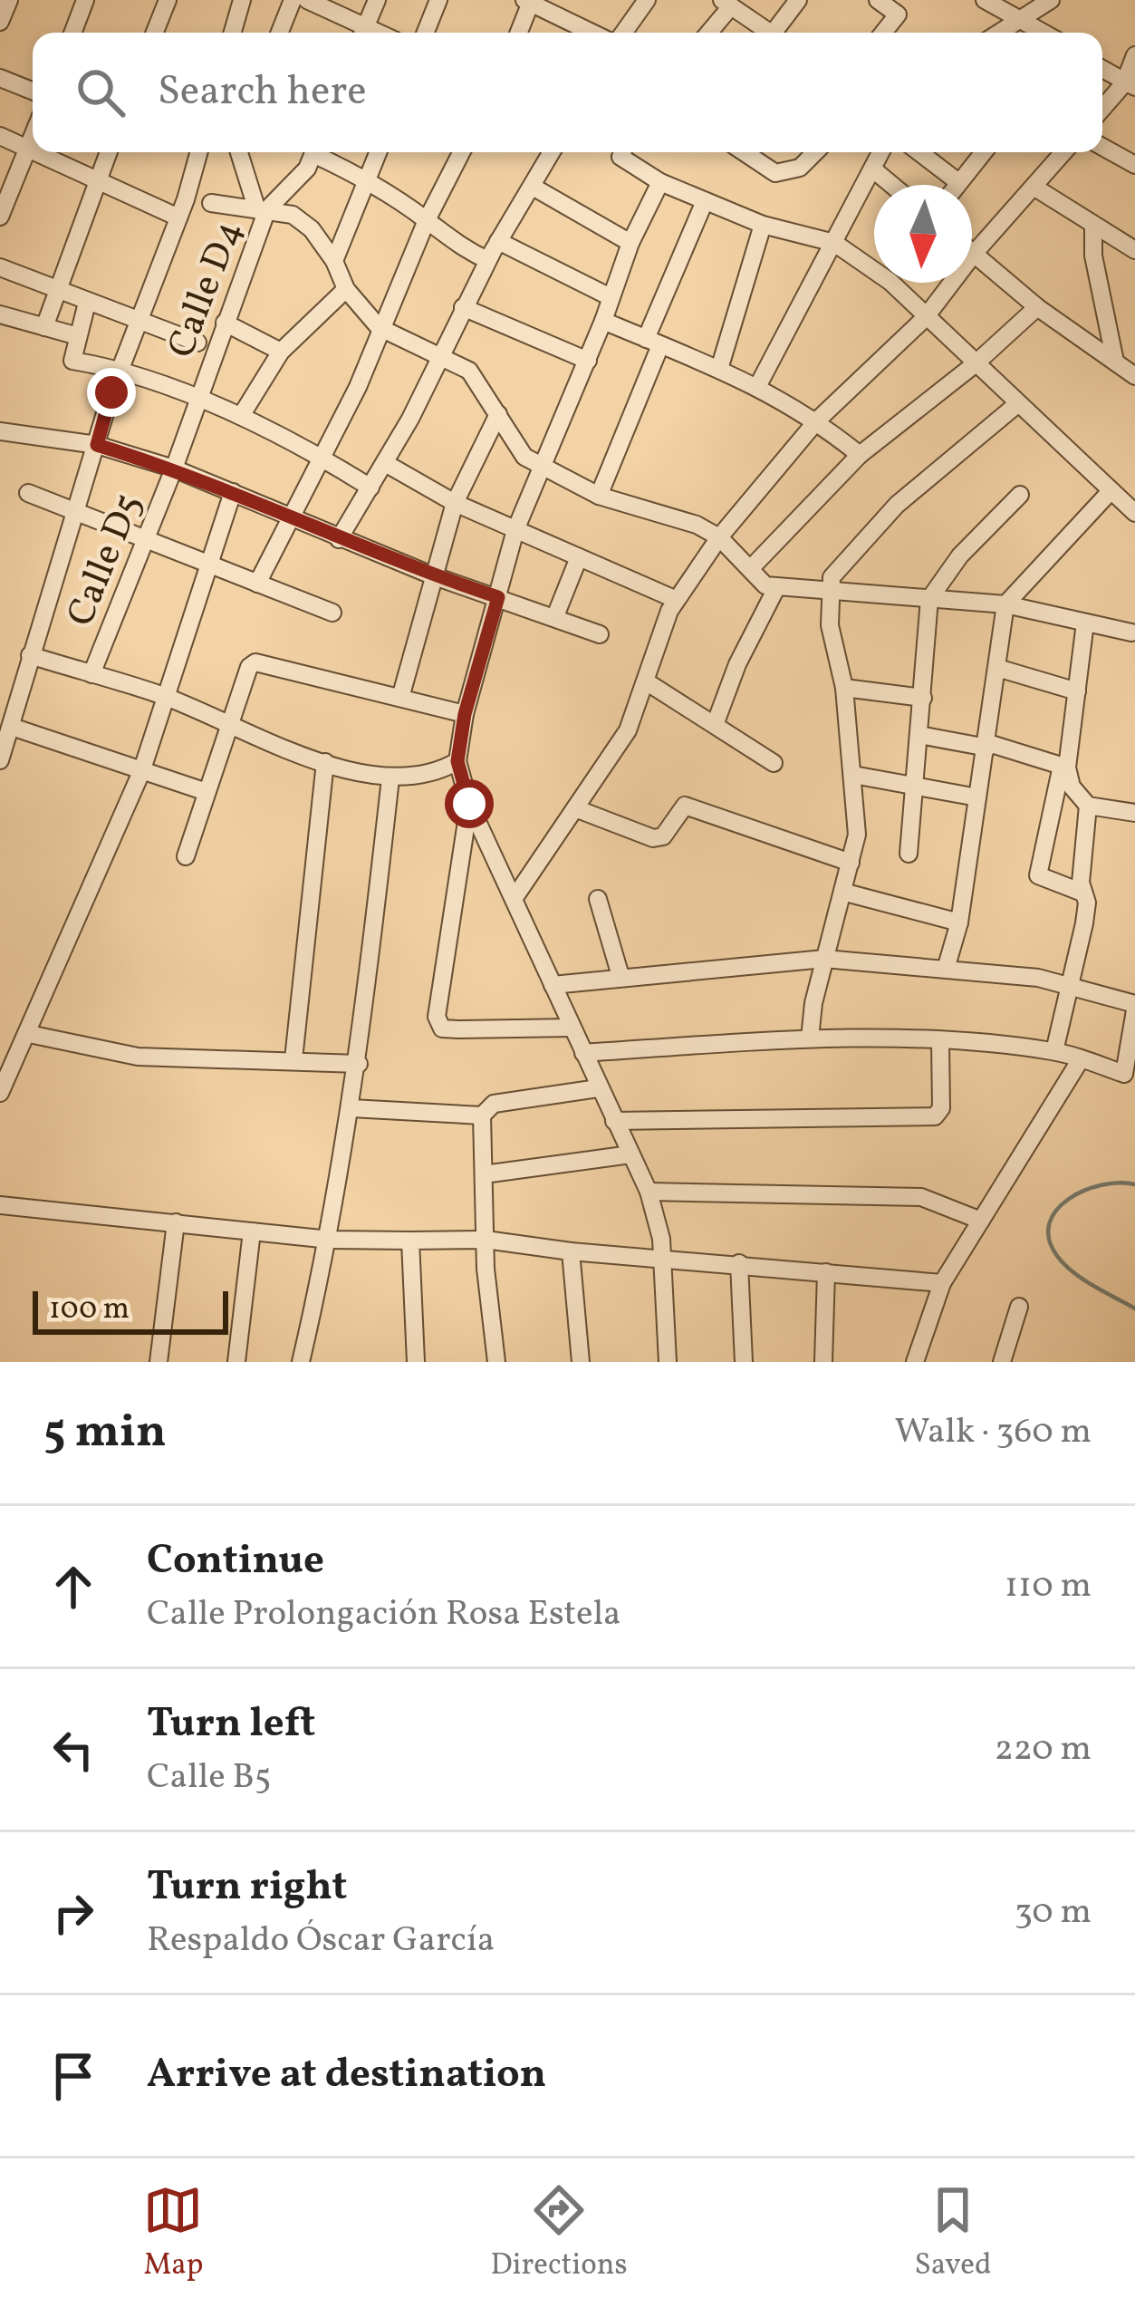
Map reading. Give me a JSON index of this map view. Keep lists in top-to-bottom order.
{
  "streets": {
    "street": ["Calle D4", "Calle D5"]
  },
  "crossings": [
    ["Calle D4", "Calle D5"]
  ],
  "scale_bar": "100 m",
  "north": "bottom",
  "page": {
    "search": "Search here",
    "scale": "100 m",
    "heading": ["5 min", "Walk · 360 m"],
    "list": [
      ["Continue", "Calle Prolongación Rosa Estela", "110 m"],
      ["Turn left", "Calle B5", "220 m"],
      ["Turn right", "Respaldo Óscar García", "30 m"],
      "Arrive at destination"
    ],
    "nav": ["Map", "Directions", "Saved"]
  }
}
